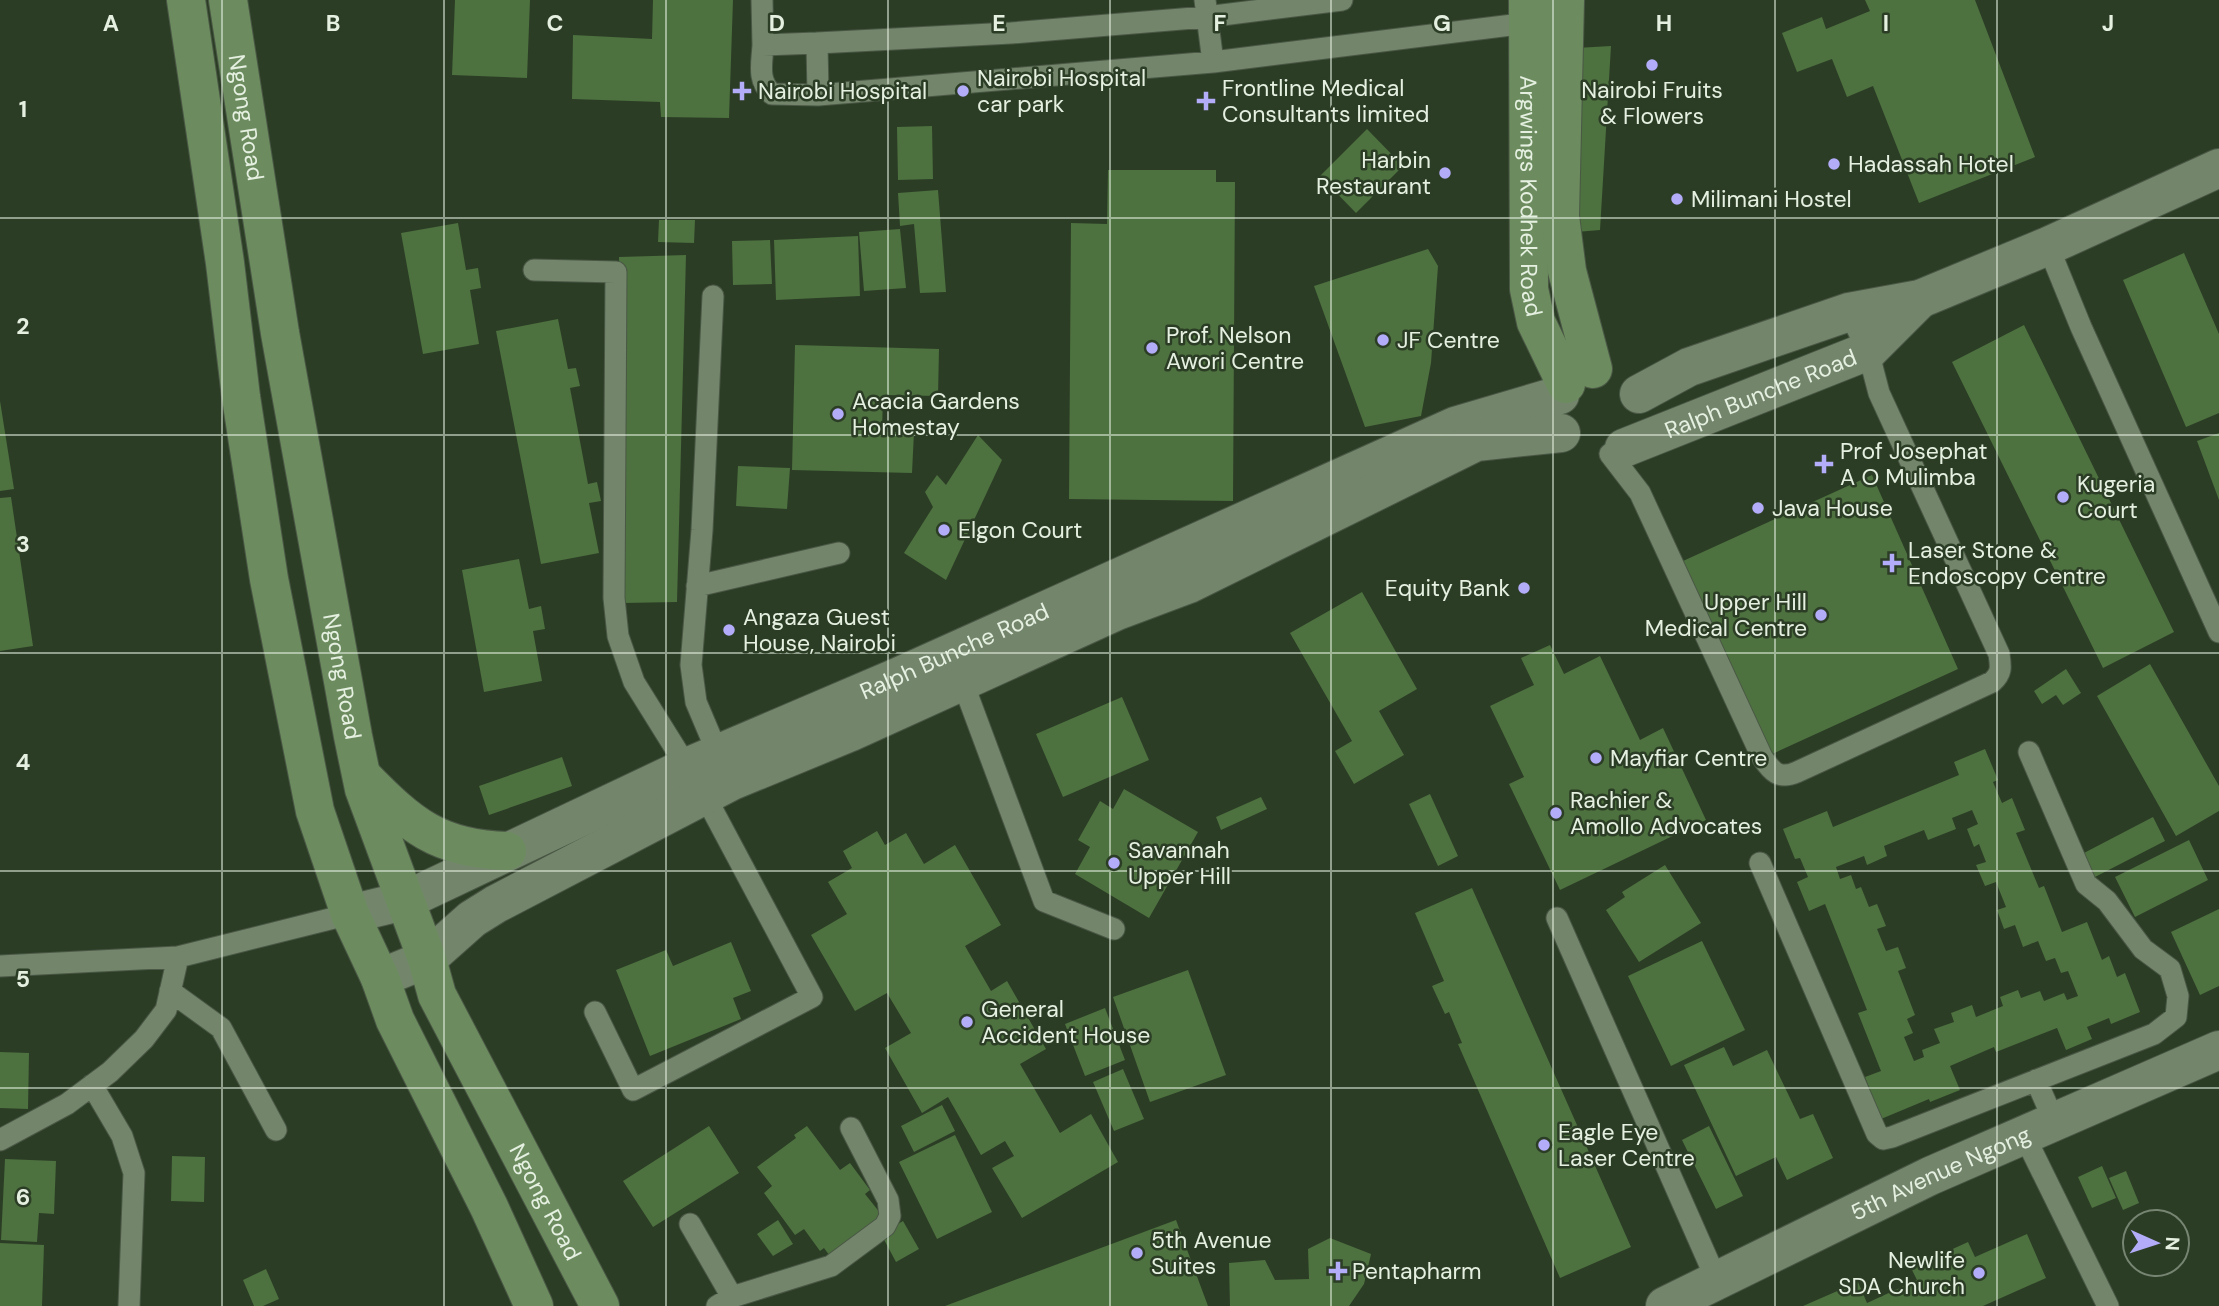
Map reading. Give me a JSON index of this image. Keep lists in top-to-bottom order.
{
  "streets": {
    "main road": ["Ngong Road", "Argwings Kodhek Road"],
    "street": ["Ralph Bunche Road", "5th Avenue Ngong"]
  },
  "crossings": [
    ["Ngong Road", "Ralph Bunche Road"],
    ["Argwings Kodhek Road", "Ralph Bunche Road"]
  ],
  "places": {
    "other": [
      "Nairobi Fruits & Flowers",
      "Nairobi Hospital car park",
      "Hadassah Hotel",
      "Harbin Restaurant",
      "Milimani Hostel",
      "JF Centre",
      "Prof. Nelson Awori Centre",
      "Acacia Gardens Homestay",
      "Kugeria Court",
      "Java House",
      "Elgon Court",
      "Equity Bank",
      "Upper Hill Medical Centre",
      "Angaza Guest House, Nairobi",
      "Mayfiar Centre",
      "Rachier & Amollo Advocates",
      "Savannah Upper Hill",
      "General Accident House",
      "Eagle Eye Laser Centre",
      "5th Avenue Suites",
      "Newlife SDA Church"
    ],
    "health": [
      "Nairobi Hospital",
      "Frontline Medical Consultants limited",
      "Prof Josephat A O Mulimba",
      "Laser Stone & Endoscopy Centre",
      "Pentapharm"
    ]
  },
  "north": "right",
  "grid": {
    "columns": [
      "A",
      "B",
      "C",
      "D",
      "E",
      "F",
      "G",
      "H",
      "I",
      "J"
    ],
    "rows": [
      "1",
      "2",
      "3",
      "4",
      "5",
      "6"
    ]
  }
}
